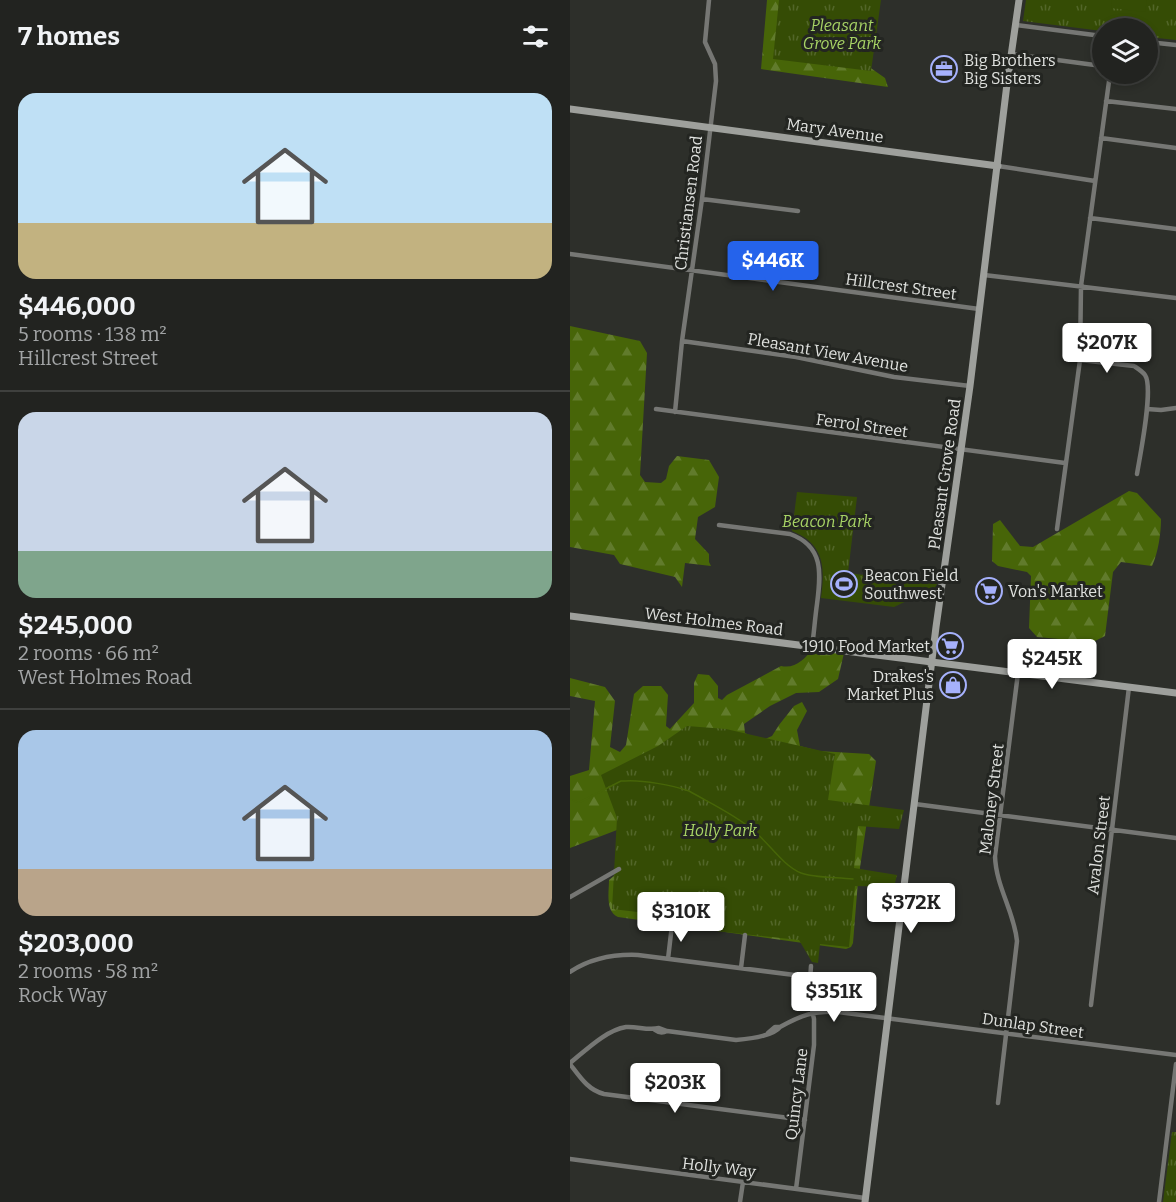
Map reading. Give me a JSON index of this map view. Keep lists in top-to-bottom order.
{
  "streets": {
    "street": [
      "Mary Avenue",
      "Christiansen Road",
      "Hillcrest Street",
      "Pleasant View Avenue",
      "Ferrol Street",
      "Pleasant Grove Road",
      "West Holmes Road",
      "Maloney Street",
      "Avalon Street",
      "Dunlap Street",
      "Quincy Lane",
      "Holly Way"
    ]
  },
  "crossings": [
    ["Mary Avenue", "Christiansen Road"],
    ["Mary Avenue", "Pleasant Grove Road"],
    ["Christiansen Road", "Hillcrest Street"],
    ["Christiansen Road", "Pleasant View Avenue"],
    ["Christiansen Road", "Ferrol Street"],
    ["Hillcrest Street", "Pleasant Grove Road"],
    ["Pleasant View Avenue", "Pleasant Grove Road"],
    ["Ferrol Street", "Pleasant Grove Road"],
    ["Pleasant Grove Road", "West Holmes Road"],
    ["Pleasant Grove Road", "Dunlap Street"],
    ["Pleasant Grove Road", "Holly Way"],
    ["West Holmes Road", "Maloney Street"],
    ["West Holmes Road", "Avalon Street"],
    ["Maloney Street", "Dunlap Street"],
    ["Dunlap Street", "Quincy Lane"],
    ["Quincy Lane", "Holly Way"]
  ],
  "parks": ["Pleasant Grove Park", "Beacon Park", "Holly Park"],
  "places": {
    "office": ["Big Brothers Big Sisters"],
    "sports": ["Beacon Field Southwest"],
    "supermarket": ["Von's Market", "1910 Food Market"],
    "shop": ["Drakes's Market Plus"]
  },
  "page": {
    "heading": "7 homes",
    "list": [
      {
        "name": "$446,000",
        "note": "5 rooms · 138 m² · Hillcrest Street"
      },
      {
        "name": "$245,000",
        "note": "2 rooms · 66 m² · West Holmes Road"
      },
      {
        "name": "$203,000",
        "note": "2 rooms · 58 m² · Rock Way"
      }
    ],
    "price": [
      "$446K",
      "$207K",
      "$245K",
      "$372K",
      "$310K",
      "$351K",
      "$203K"
    ]
  }
}
